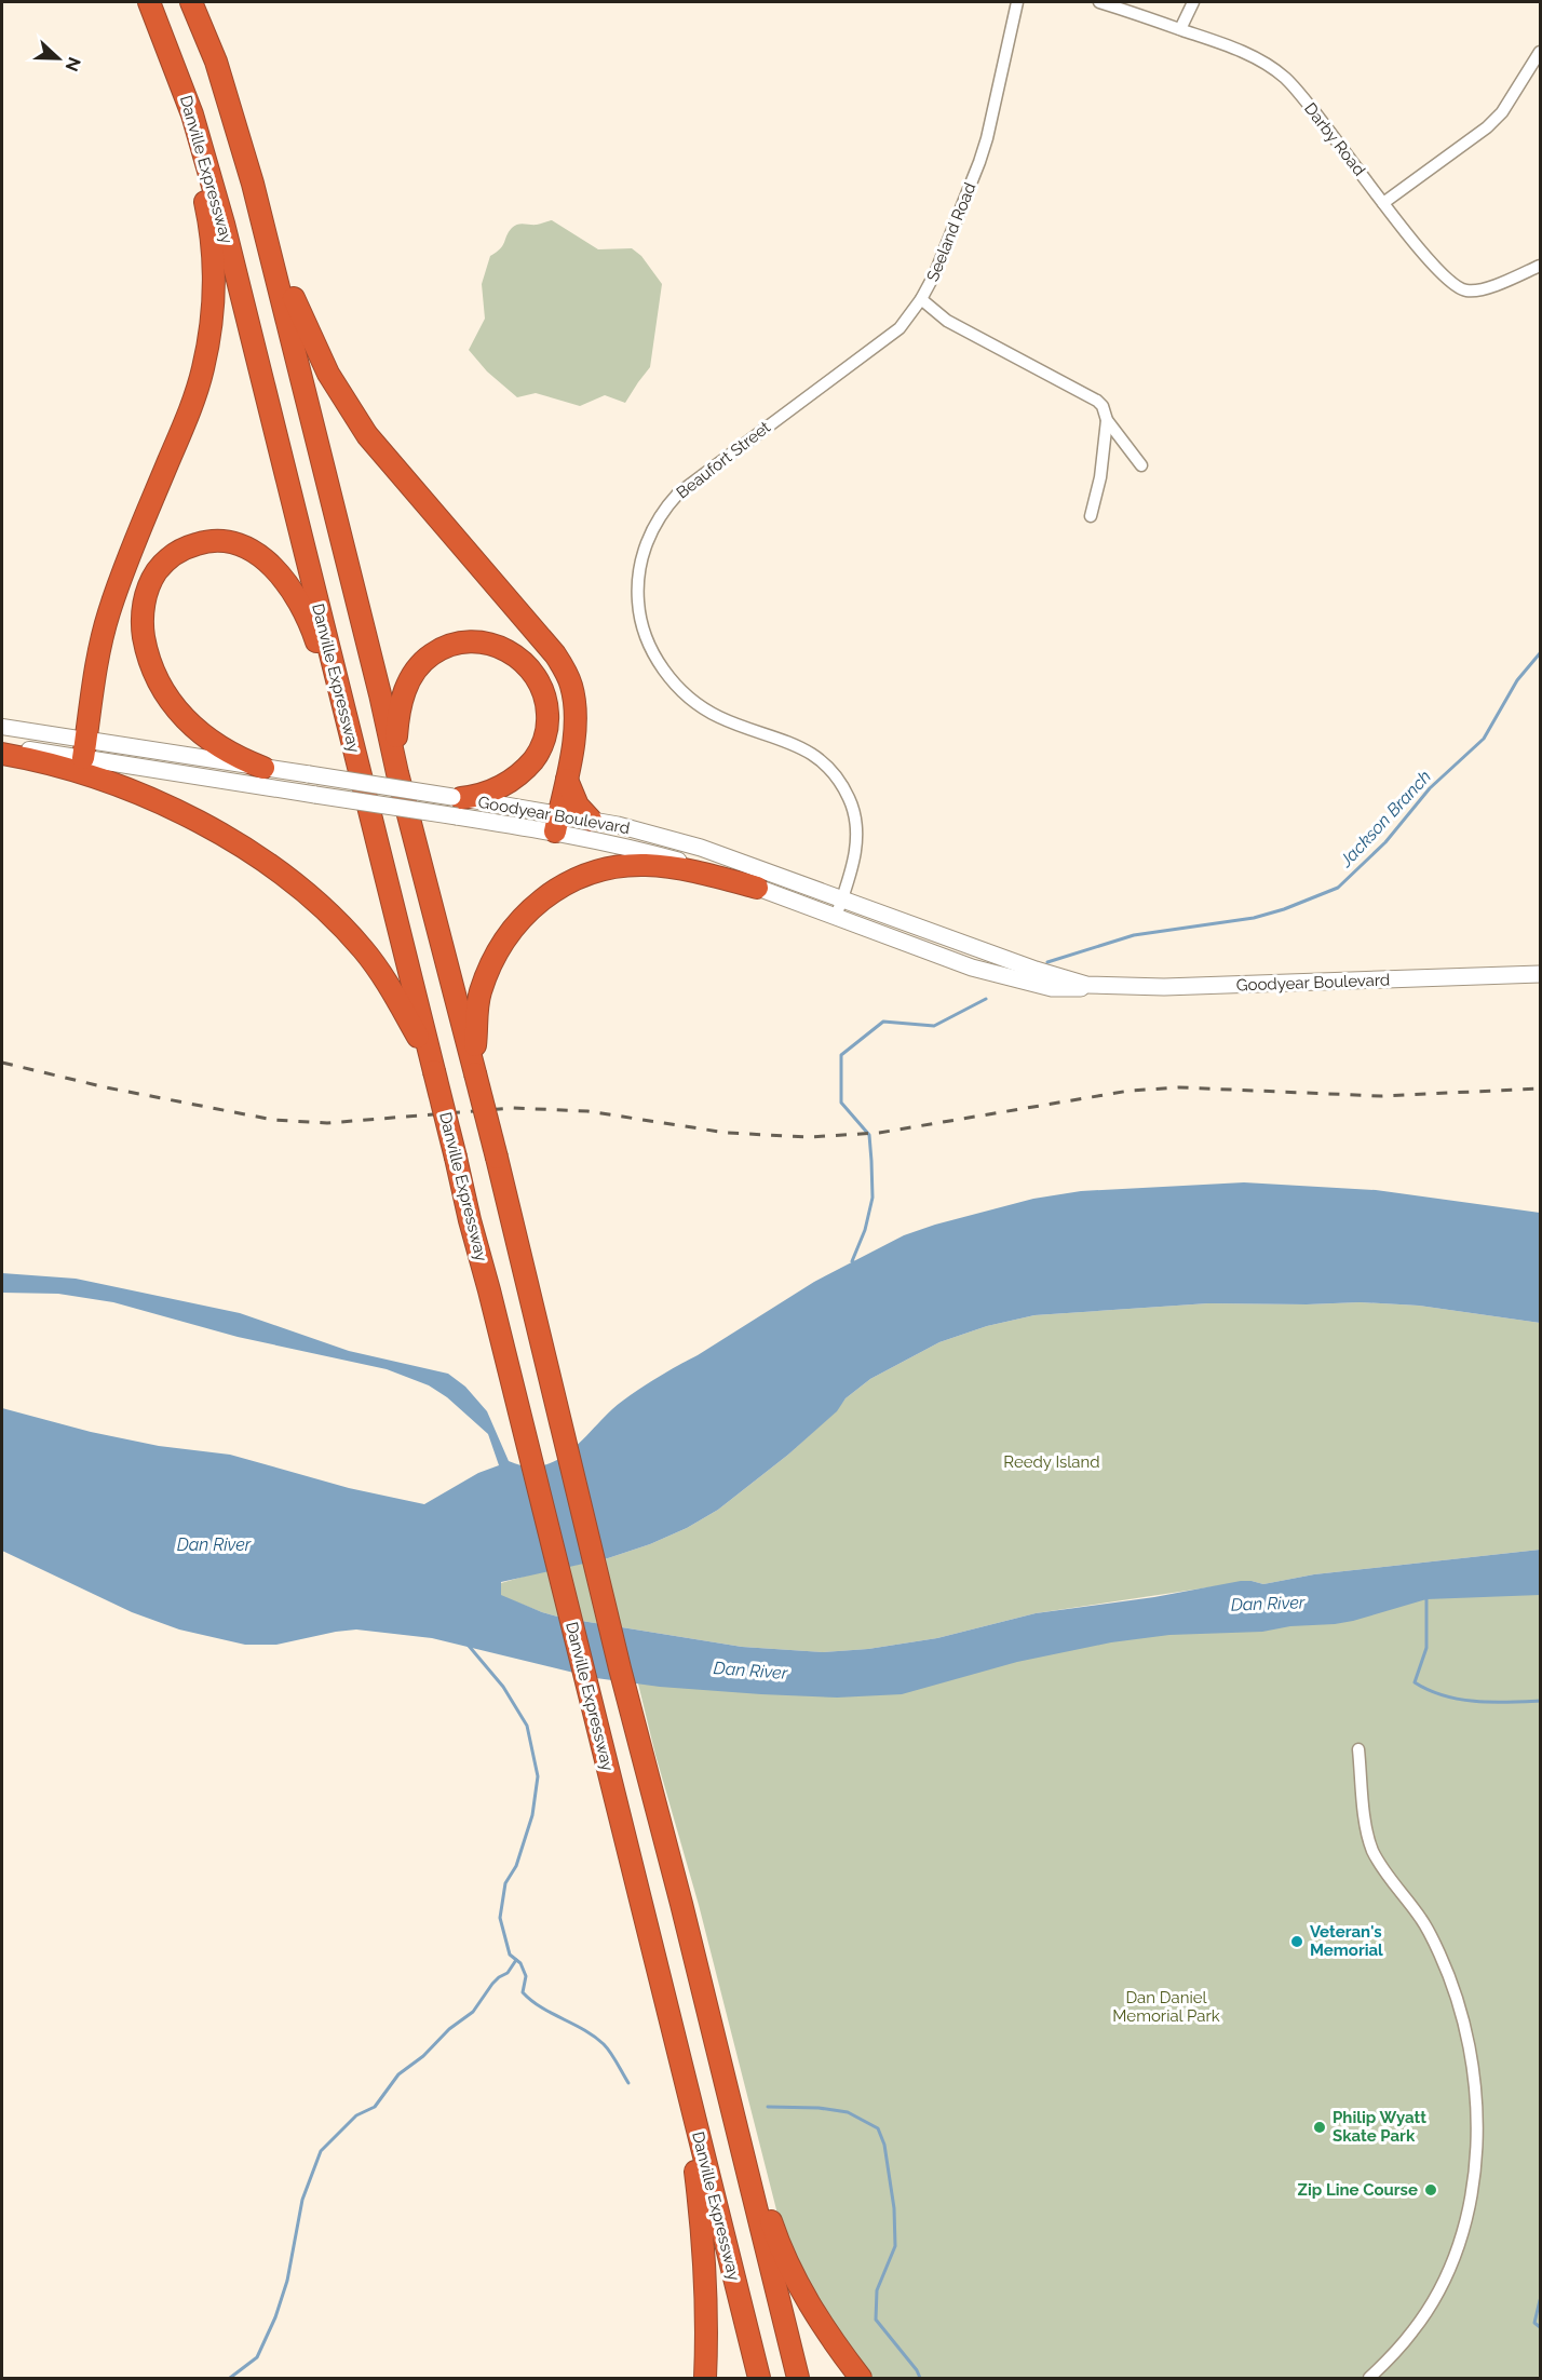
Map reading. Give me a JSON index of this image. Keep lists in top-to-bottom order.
{
  "streets": {
    "highway": ["Danville Expressway"],
    "main road": ["Goodyear Boulevard"],
    "street": ["Darby Road", "Seeland Road", "Beaufort Street"]
  },
  "crossings": [
    ["Seeland Road", "Beaufort Street"],
    ["Beaufort Street", "Goodyear Boulevard"]
  ],
  "water": ["Jackson Branch", "Dan River"],
  "parks": ["Reedy Island", "Dan Daniel Memorial Park"],
  "places": ["Veteran's Memorial", "Philip Wyatt Skate Park", "Zip Line Course"],
  "north": "right"
}
